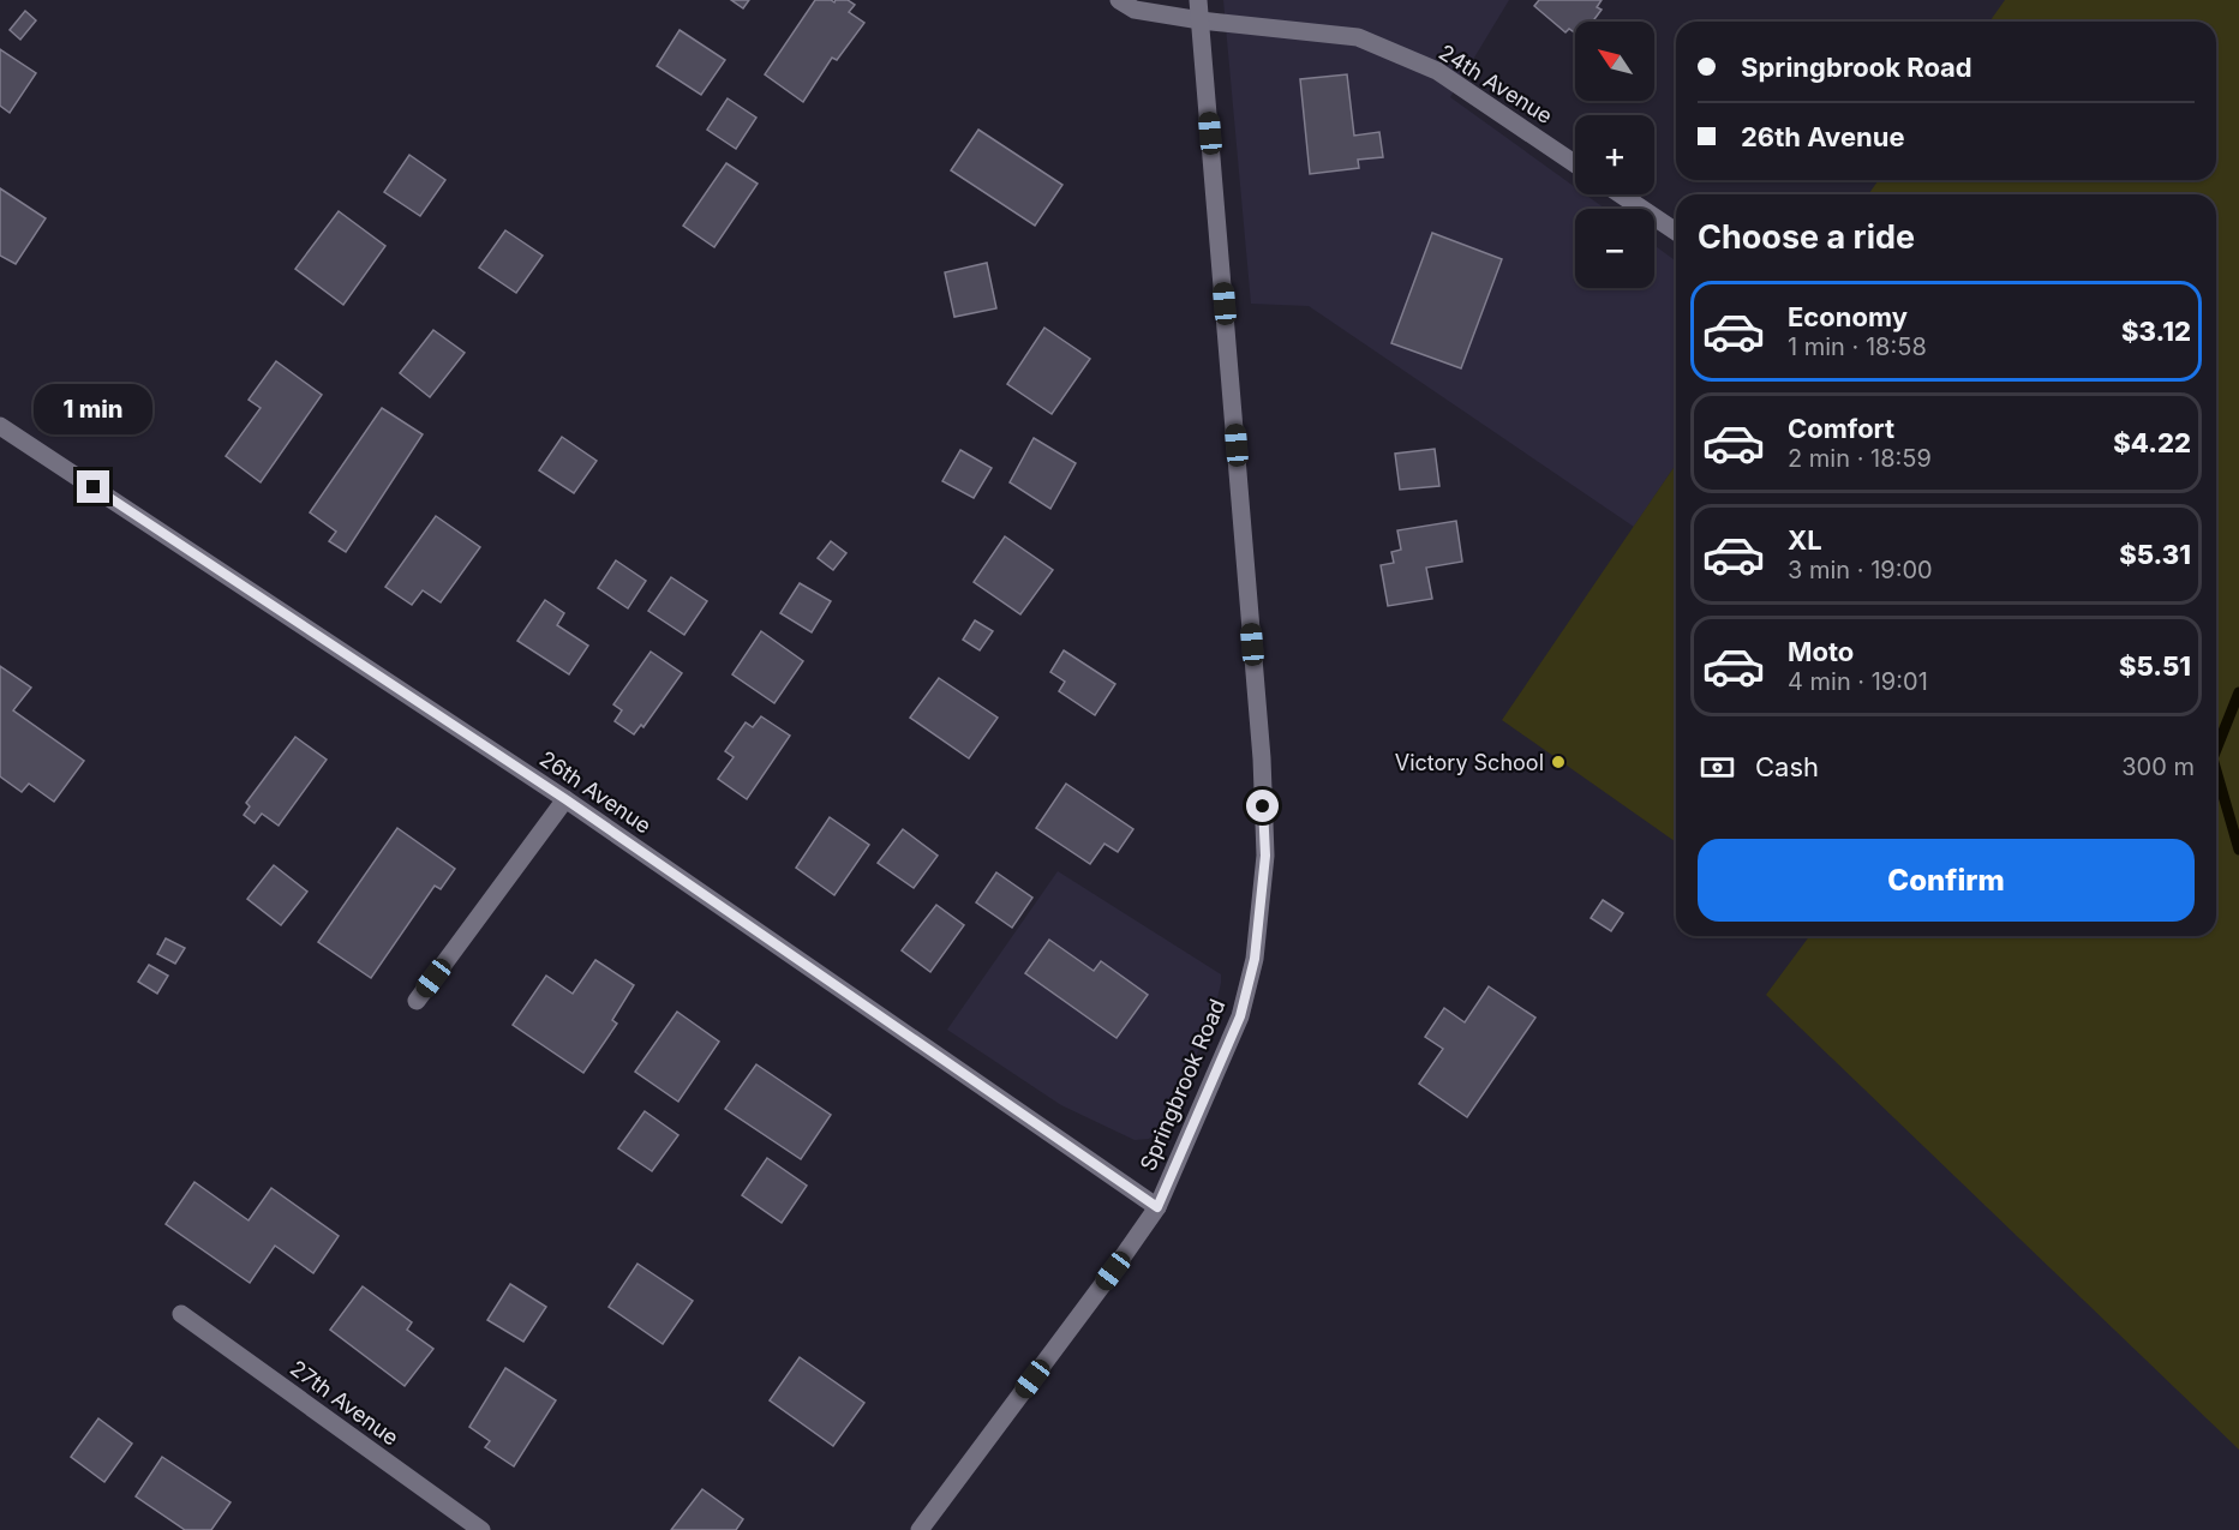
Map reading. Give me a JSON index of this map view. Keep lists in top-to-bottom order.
{
  "streets": {
    "street": [
      "24th Avenue",
      "26th Avenue",
      "Springbrook Road",
      "27th Avenue"
    ]
  },
  "crossings": [
    ["24th Avenue", "Springbrook Road"],
    ["26th Avenue", "Springbrook Road"]
  ],
  "places": ["Victory School"],
  "north": "top left",
  "page": {
    "map_buttons": ["+", "−"],
    "banner": ["Springbrook Road", "26th Avenue"],
    "heading": "Choose a ride",
    "list": [
      {
        "name": "Economy",
        "note": "1 min · 18:58",
        "value": "$3.12"
      },
      {
        "name": "Comfort",
        "note": "2 min · 18:59",
        "value": "$4.22"
      },
      {
        "name": "XL",
        "note": "3 min · 19:00",
        "value": "$5.31"
      },
      {
        "name": "Moto",
        "note": "4 min · 19:01",
        "value": "$5.51"
      }
    ],
    "bubble": "1 min",
    "pay": ["Cash", "300 m"],
    "buttons": "Confirm"
  }
}
